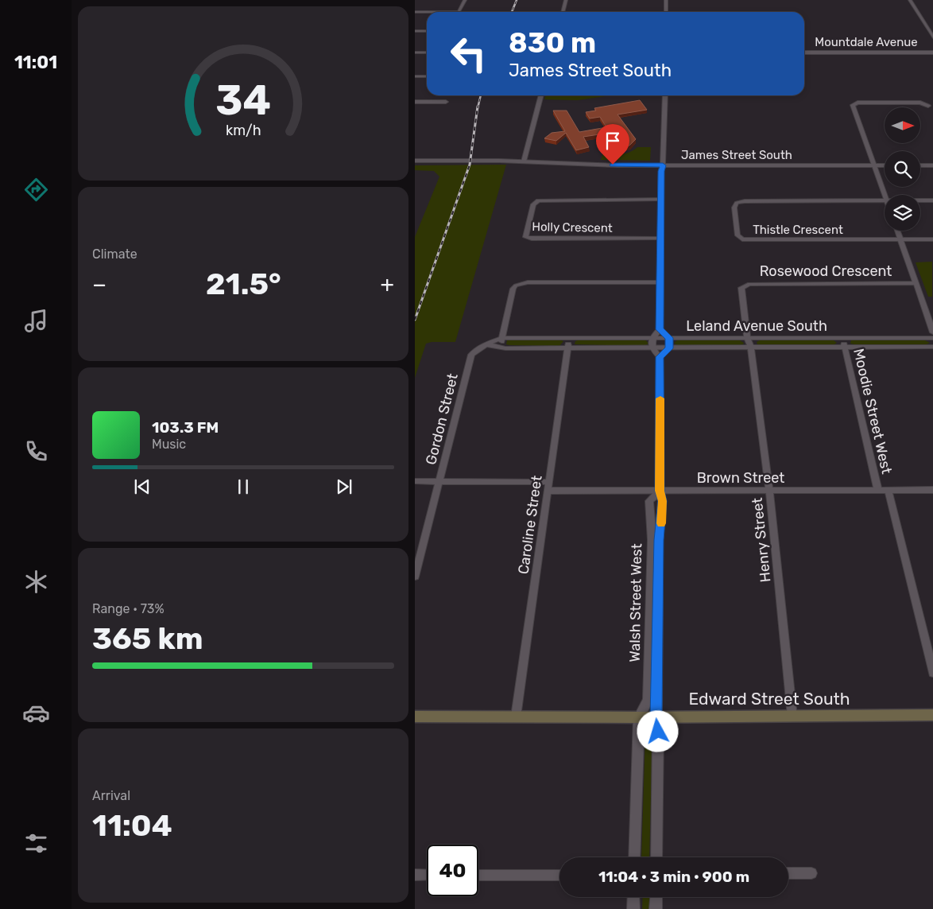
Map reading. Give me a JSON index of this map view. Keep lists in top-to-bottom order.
{
  "streets": {
    "main road": ["Edward Street South"],
    "street": [
      "Mountdale Avenue",
      "James Street South",
      "Holly Crescent",
      "Thistle Crescent",
      "Rosewood Crescent",
      "Leland Avenue South",
      "Moodie Street West",
      "Gordon Street",
      "Brown Street",
      "Caroline Street",
      "Henry Street",
      "Walsh Street West"
    ]
  },
  "crossings": [
    ["Rosewood Crescent", "Leland Avenue South"],
    ["Rosewood Crescent", "Henry Street"],
    ["Leland Avenue South", "Moodie Street West"],
    ["Leland Avenue South", "Gordon Street"],
    ["Leland Avenue South", "Caroline Street"],
    ["Leland Avenue South", "Henry Street"],
    ["Moodie Street West", "Brown Street"],
    ["Gordon Street", "Brown Street"],
    ["Brown Street", "Caroline Street"],
    ["Brown Street", "Henry Street"],
    ["Brown Street", "Walsh Street West"],
    ["Caroline Street", "Edward Street South"],
    ["Henry Street", "Edward Street South"],
    ["Walsh Street West", "Edward Street South"]
  ],
  "north": "right",
  "page": {
    "tabs": "11:01",
    "turn": ["830 m", "James Street South"],
    "tile": [
      "Climate",
      ["Range · 73%", "365 km"],
      ["Arrival", "11:04"]
    ],
    "heat": ["−", "21.5°", "+"],
    "song": ["103.3 FM", "Music"],
    "limit": "40",
    "trip": "11:04 · 3 min · 900 m",
    "gauge": ["34", "km/h"]
  }
}
